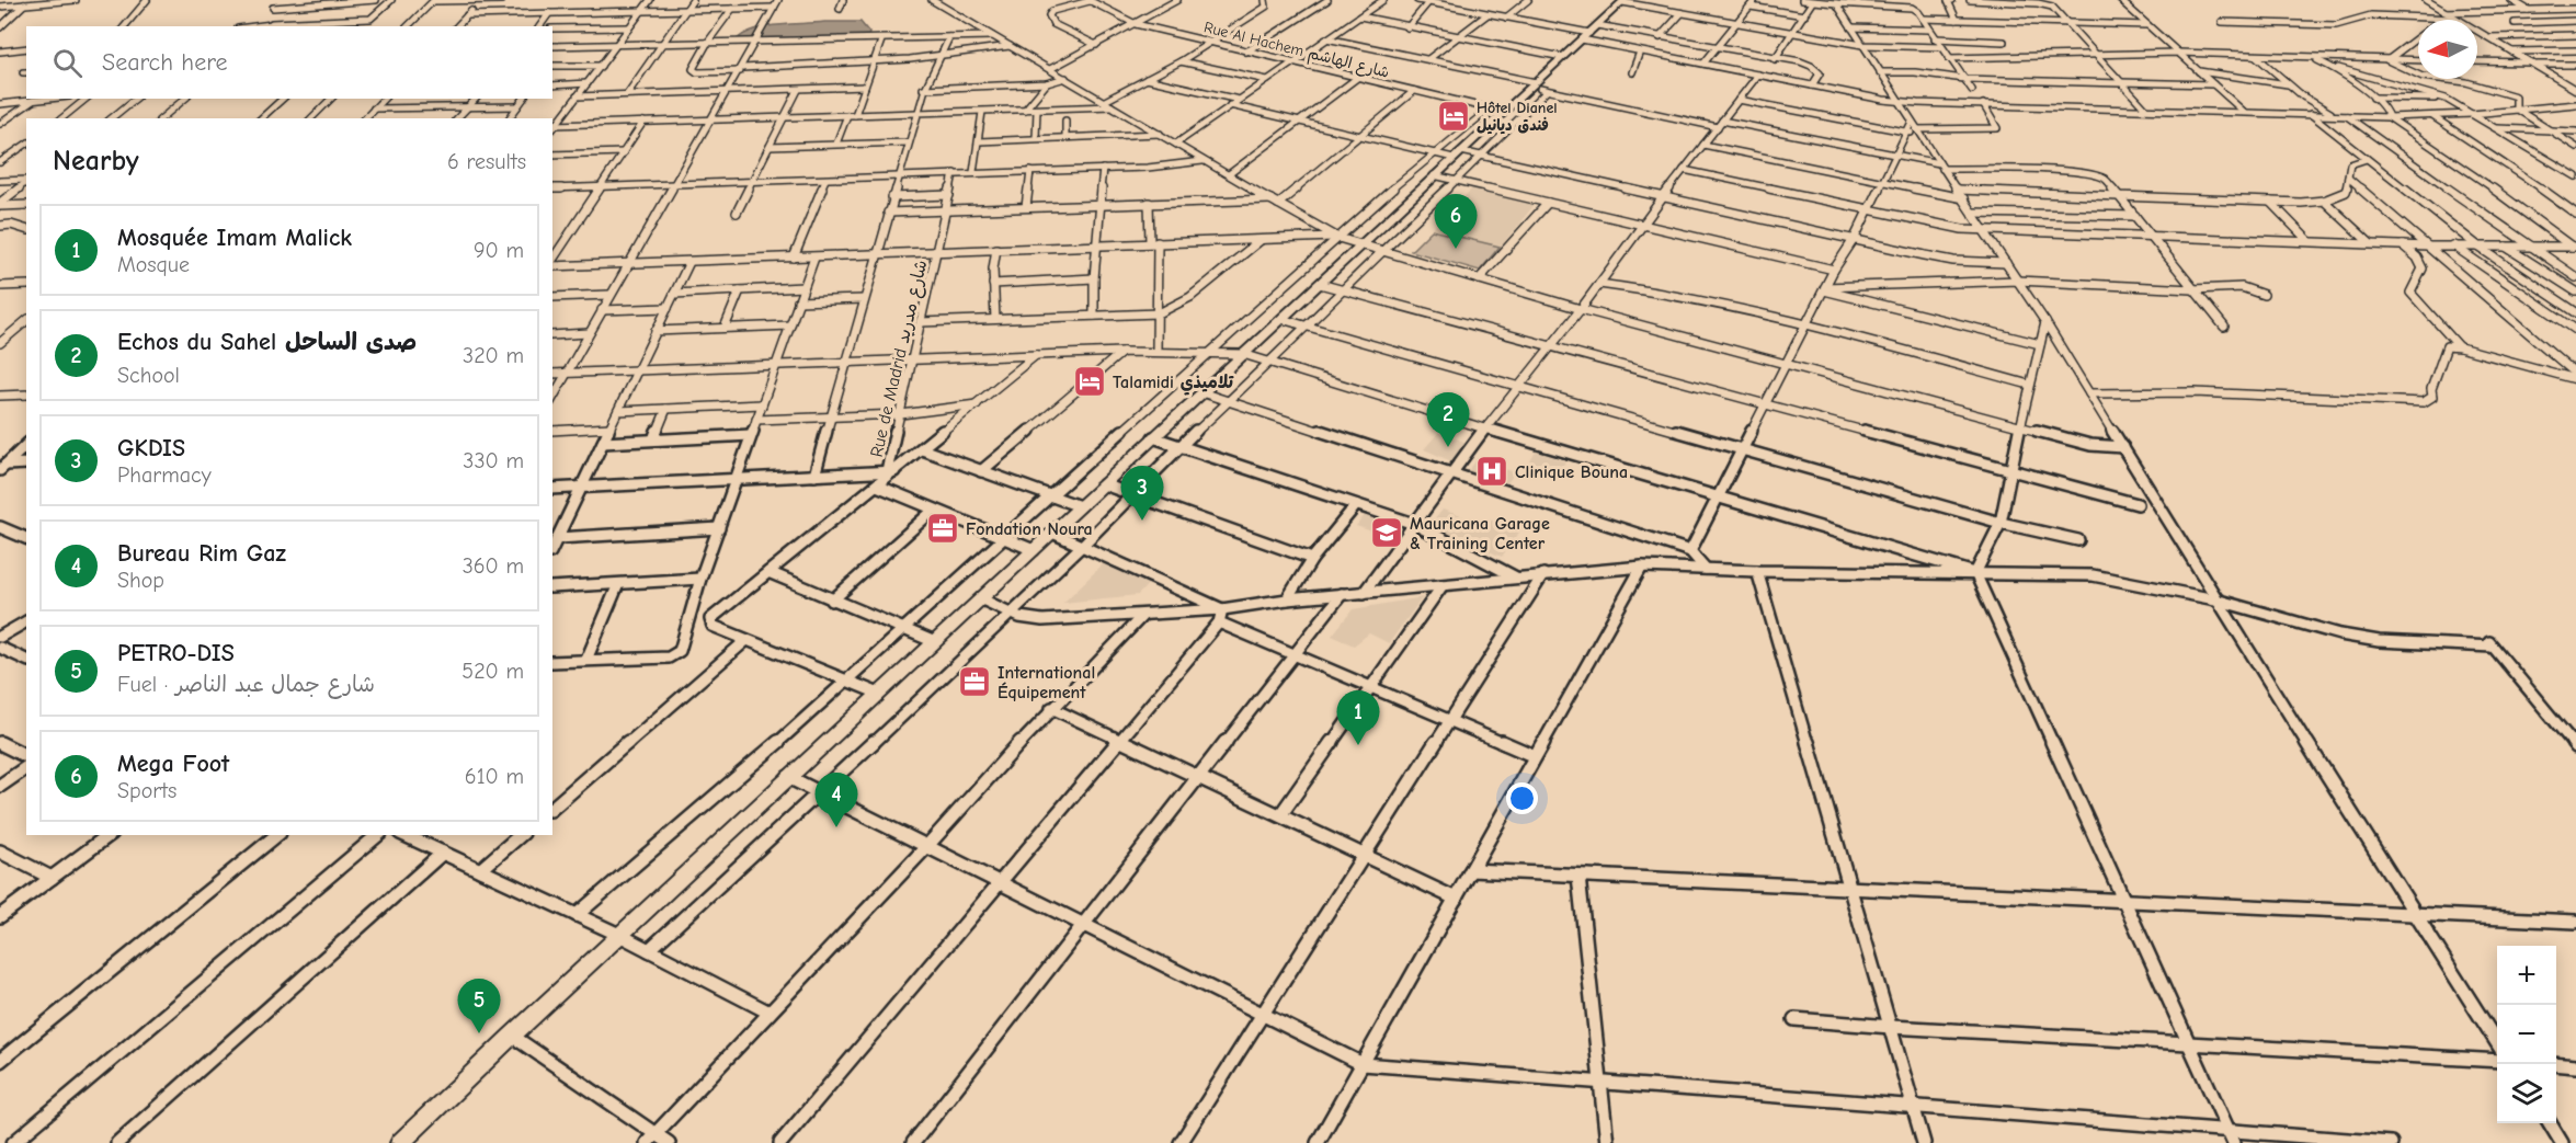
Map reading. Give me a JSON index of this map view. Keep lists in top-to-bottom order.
{
  "streets": {
    "street": ["Rue Al Hachem شارع الهاشم", "Rue de Madrid شارع مدريد"]
  },
  "places": {
    "hotel": ["Hôtel Dianel فندق ديانيل", "Talamidi تلاميذي"],
    "hospital": ["Clinique Bouna"],
    "office": ["Fondation Noura", "International Équipement"],
    "school or university": ["Mauricana Garage & Training Center"]
  },
  "north": "left",
  "page": {
    "search": "Search here",
    "heading": ["Nearby", "6 results"],
    "pins": [
      "6",
      "2",
      "3",
      "1",
      "4",
      "5"
    ],
    "list": [
      {
        "mark": "1",
        "name": "Mosquée Imam Malick",
        "note": "Mosque",
        "value": "90 m"
      },
      {
        "mark": "2",
        "name": "Echos du Sahel صدى الساحل",
        "note": "School",
        "value": "320 m"
      },
      {
        "mark": "3",
        "name": "GKDIS",
        "note": "Pharmacy",
        "value": "330 m"
      },
      {
        "mark": "4",
        "name": "Bureau Rim Gaz",
        "note": "Shop",
        "value": "360 m"
      },
      {
        "mark": "5",
        "name": "PETRO-DIS",
        "note": "Fuel · شارع جمال عبد الناصر",
        "value": "520 m"
      },
      {
        "mark": "6",
        "name": "Mega Foot",
        "note": "Sports",
        "value": "610 m"
      }
    ],
    "map_buttons": ["+", "−"]
  }
}
